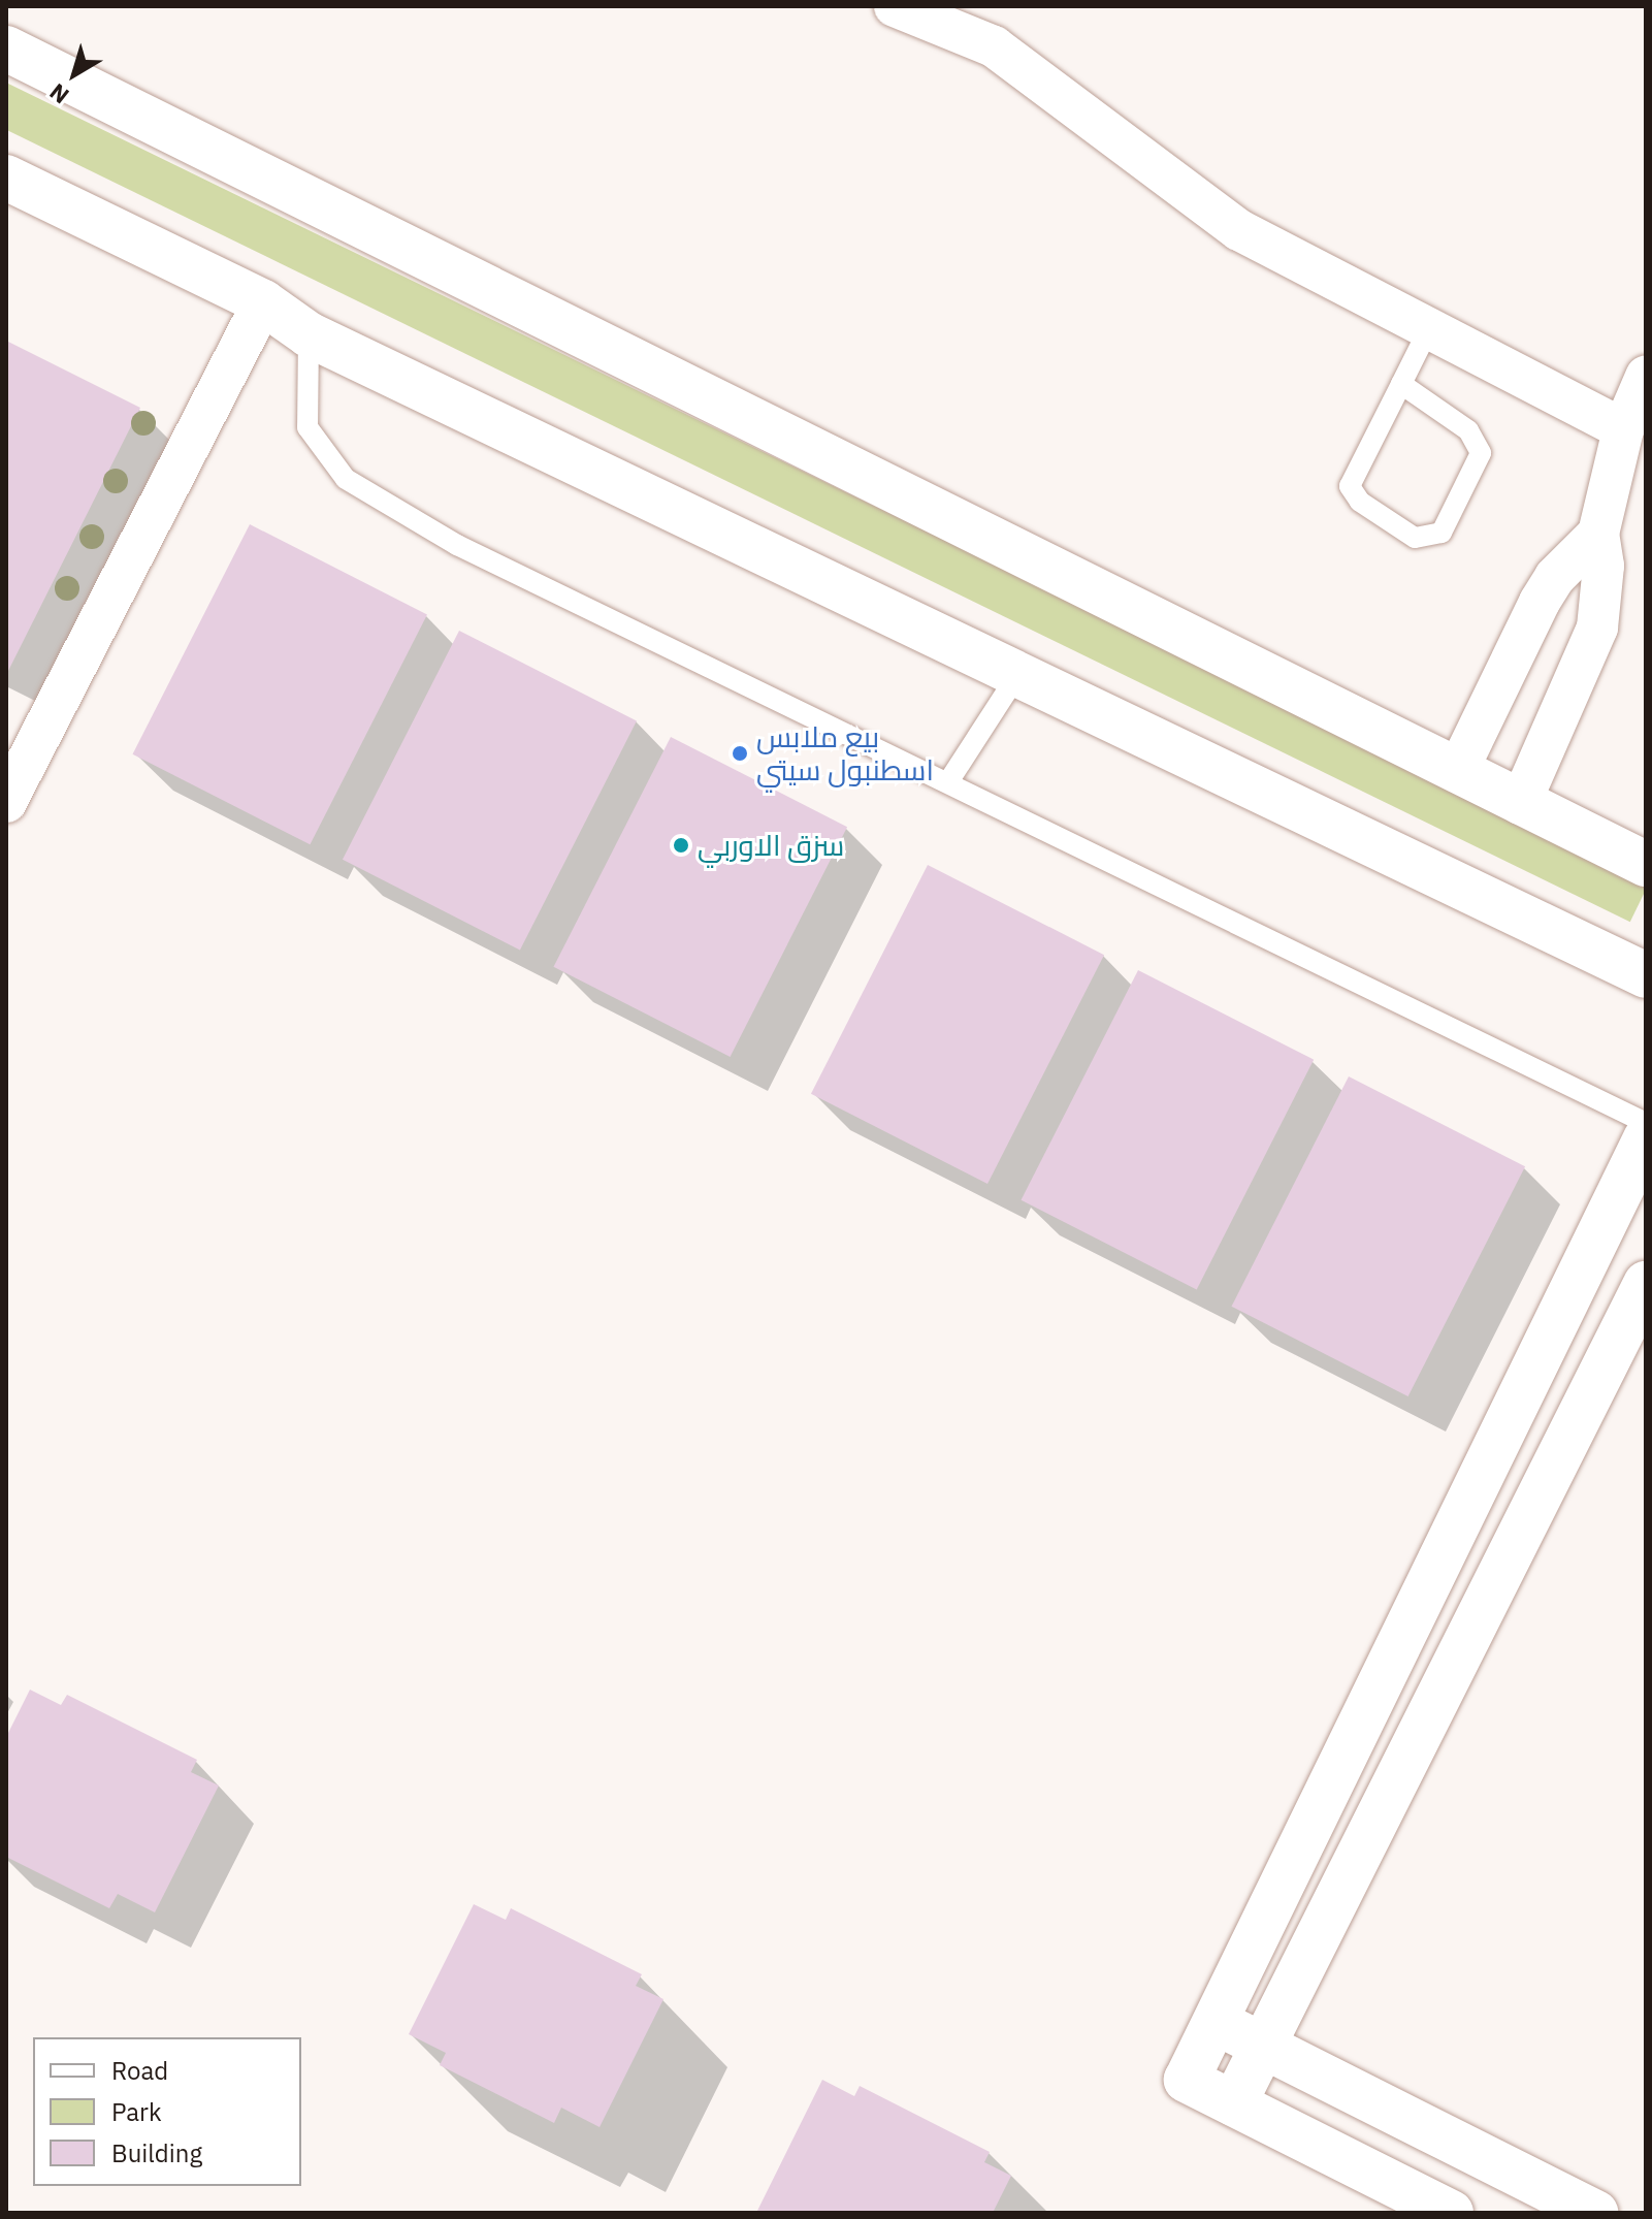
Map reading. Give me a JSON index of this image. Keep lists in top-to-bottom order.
{
  "places": ["بيع ملابس اسطنبول سيتي", "سزق الاوربي"],
  "legend": ["Road", "Park", "Building"],
  "north": "bottom left"
}
